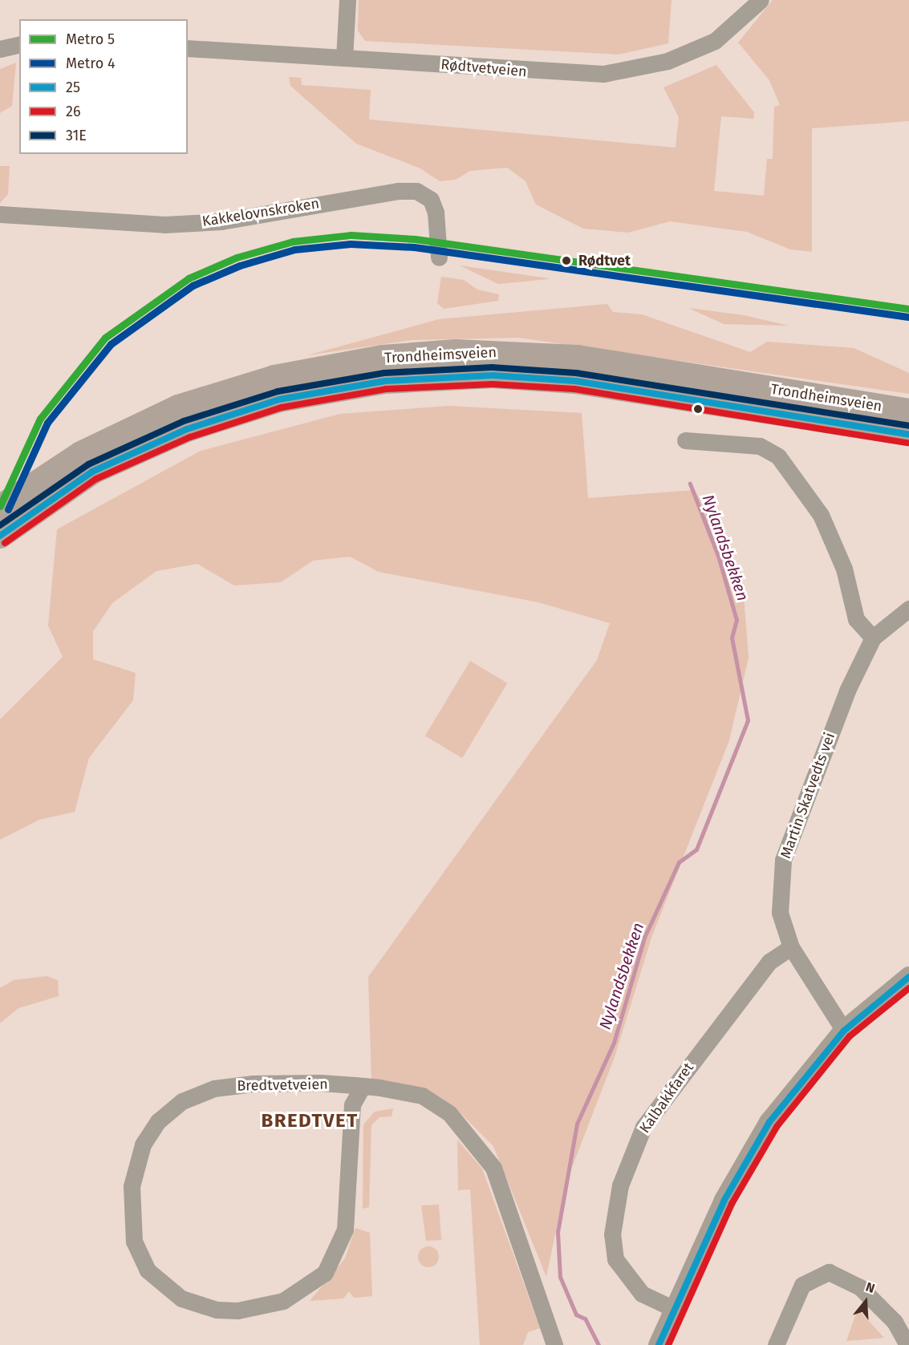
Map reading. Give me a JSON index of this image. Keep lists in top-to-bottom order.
{
  "streets": {
    "highway": ["Trondheimsveien"],
    "street": [
      "Rødtvetveien",
      "Kakkelovnskroken",
      "Martin Skatvedts vei",
      "Bredtvetveien",
      "Kalbakkfaret"
    ]
  },
  "crossings": [
    ["Martin Skatvedts vei", "Kalbakkfaret"]
  ],
  "districts": ["BREDTVET"],
  "water": ["Nylandsbekken"],
  "places": ["Rødtvet"],
  "lines": [
    "metro line 5",
    "metro line 4",
    "transit line 31E",
    "transit line 25",
    "transit line 26"
  ],
  "legend": [
    "Metro 5",
    "Metro 4",
    "25",
    "26",
    "31E"
  ],
  "north": "top"
}
